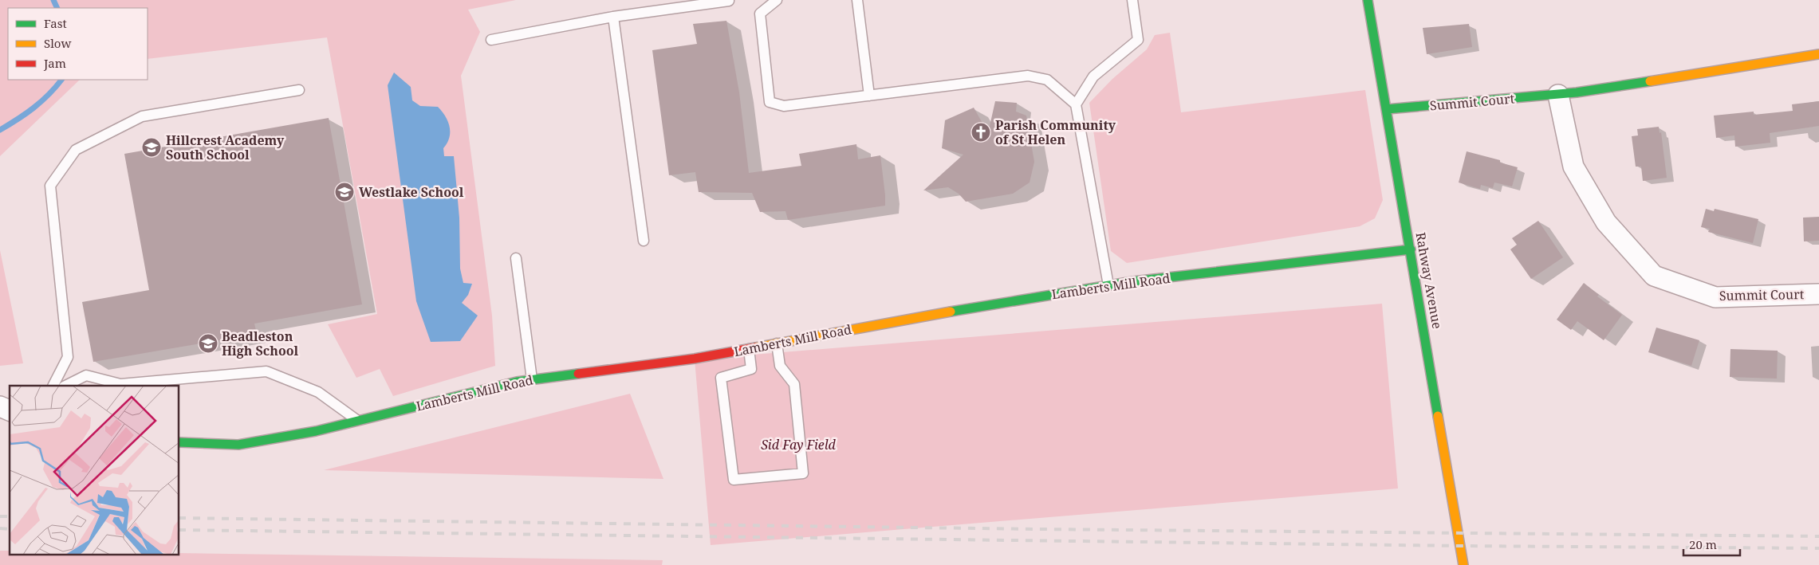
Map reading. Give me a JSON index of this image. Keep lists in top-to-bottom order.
{
  "streets": {
    "street": ["Summit Court", "Rahway Avenue", "Lamberts Mill Road"]
  },
  "crossings": [
    ["Summit Court", "Rahway Avenue"],
    ["Rahway Avenue", "Lamberts Mill Road"]
  ],
  "parks": ["Sid Fay Field"],
  "places": {
    "church": ["Parish Community of St Helen"],
    "school or university": ["Hillcrest Academy South School", "Westlake School", "Beadleston High School"]
  },
  "legend": ["Fast", "Slow", "Jam"],
  "scale_bar": "20 m"
}
